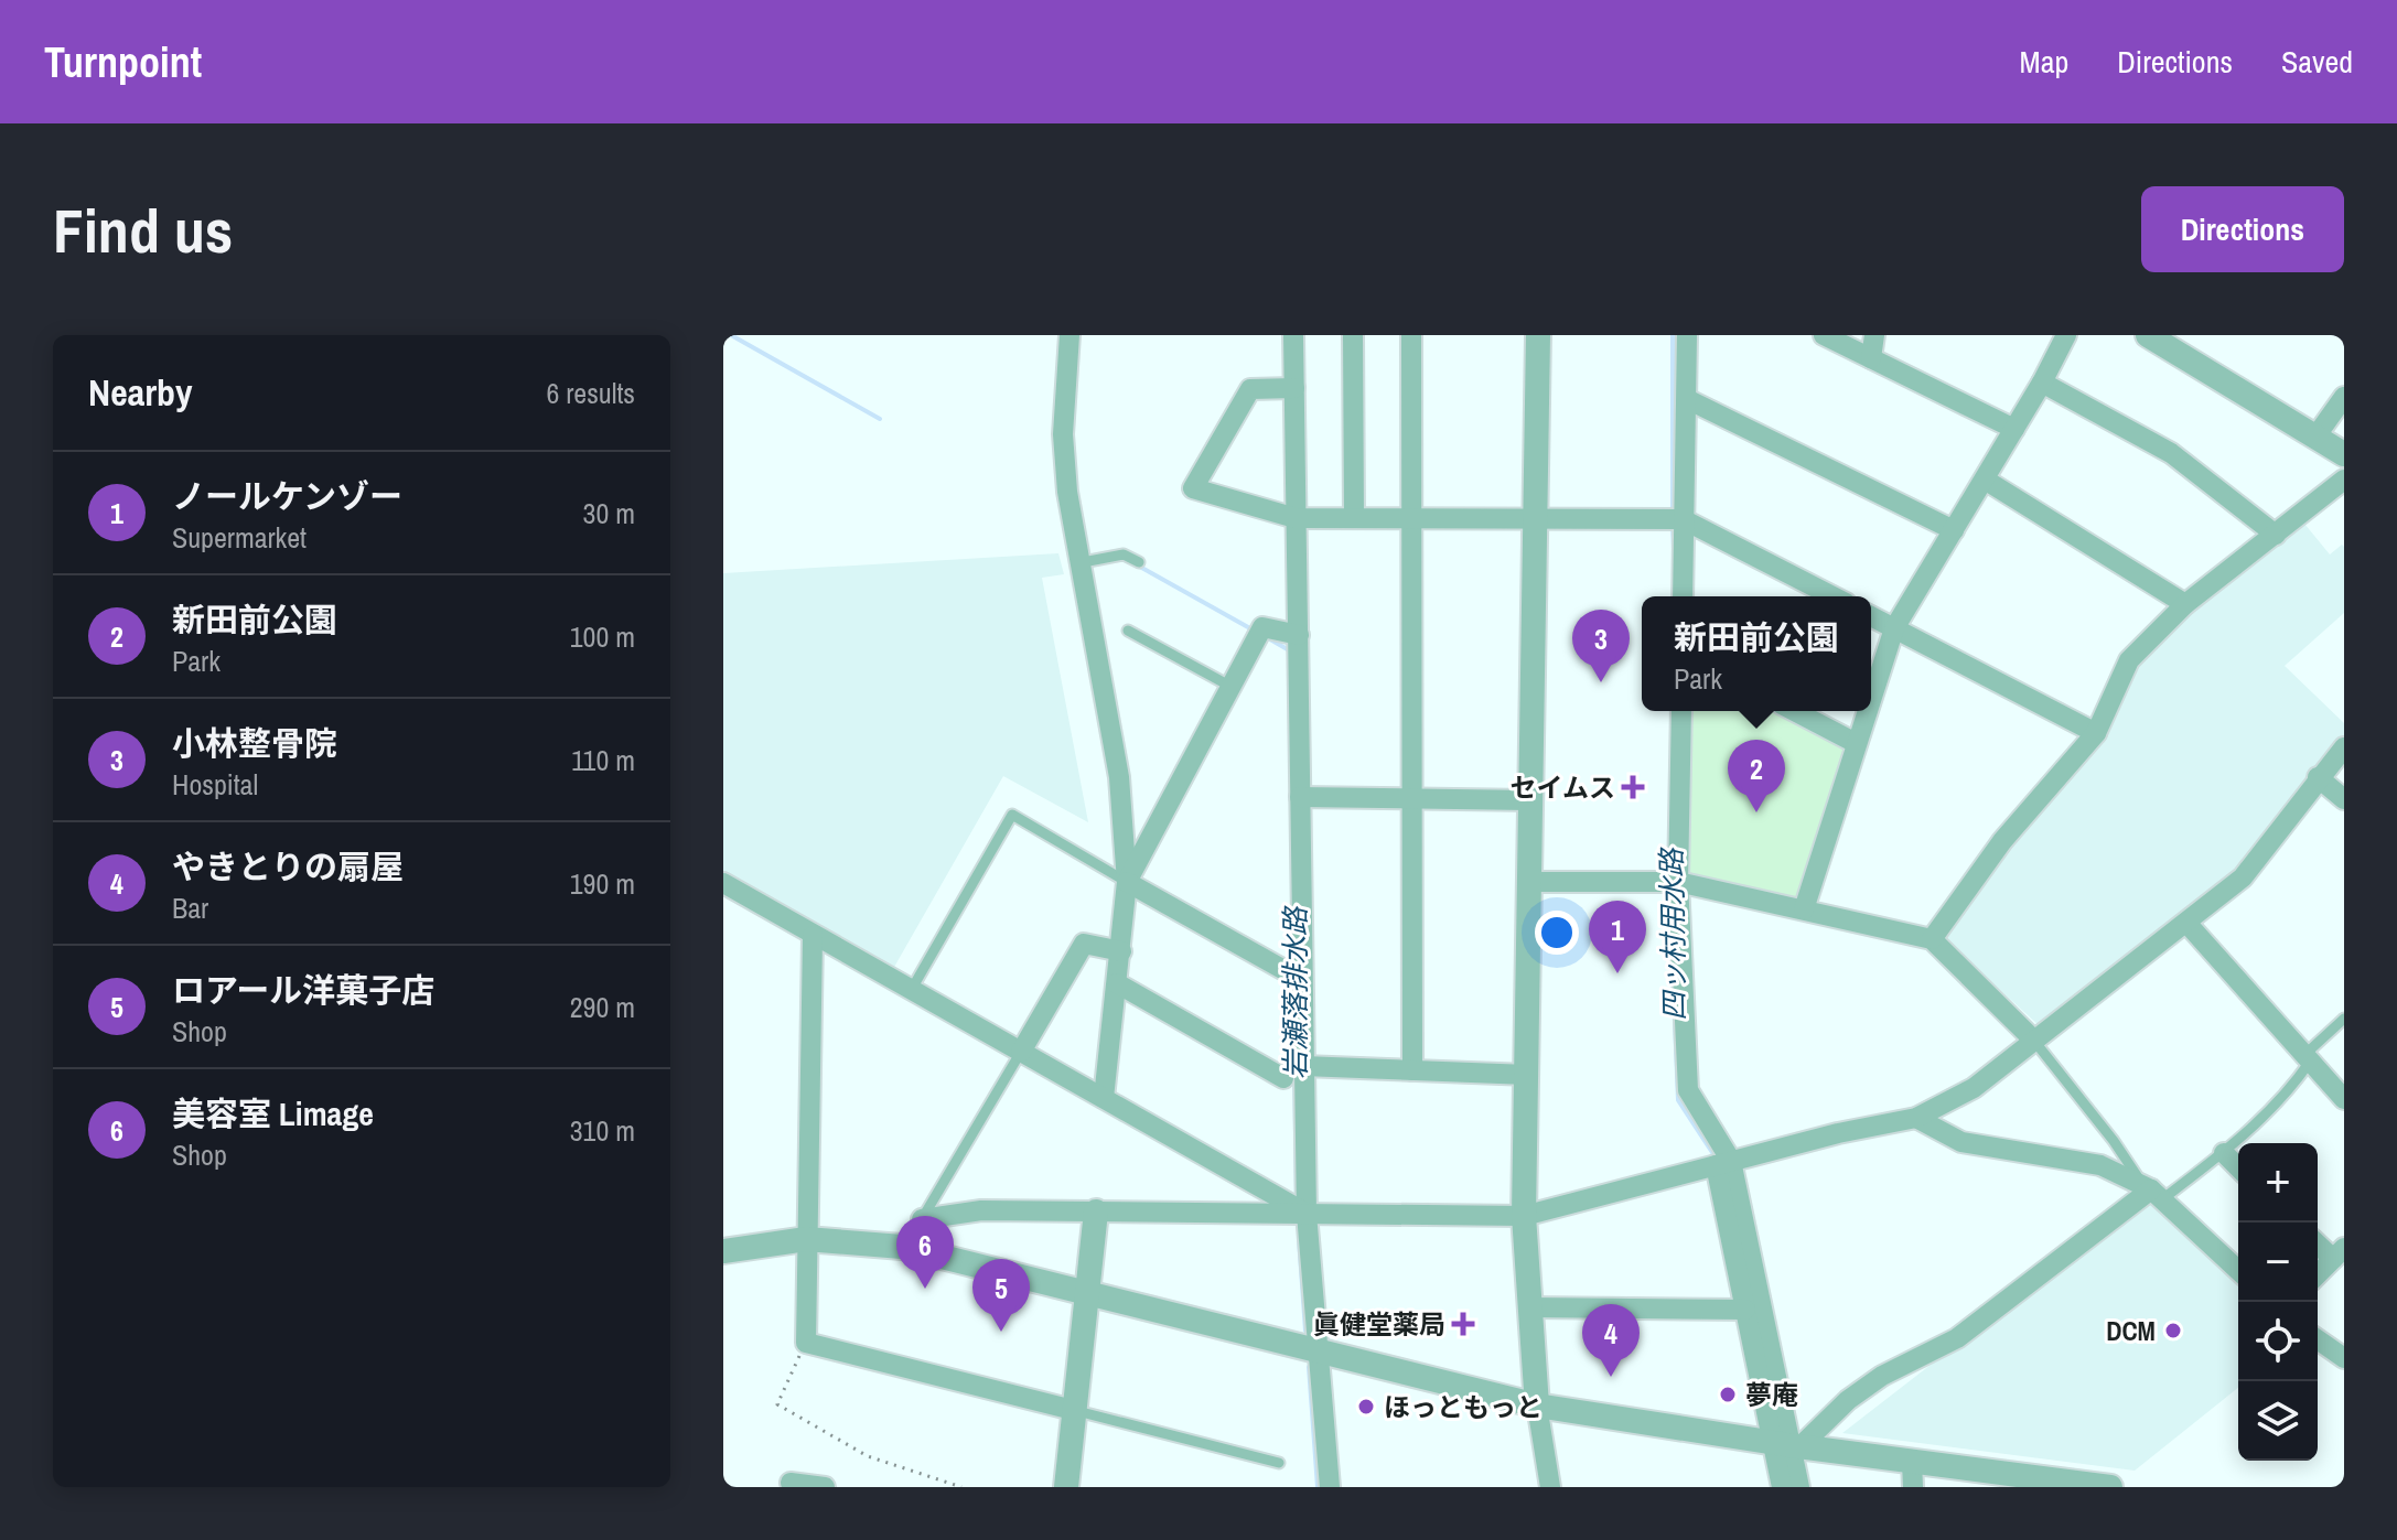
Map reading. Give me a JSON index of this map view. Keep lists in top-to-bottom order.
{
  "water": ["四ッ村用水路", "岩瀬落排水路"],
  "places": {
    "health": ["セイムス", "眞健堂薬局"],
    "other": ["DCM", "夢庵", "ほっともっと"]
  },
  "page": {
    "header": "Turnpoint",
    "nav": ["Map", "Directions", "Saved"],
    "buttons": "Directions",
    "title": "Find us",
    "heading": ["Nearby", "6 results"],
    "list": [
      {
        "mark": "1",
        "name": "ノールケンゾー",
        "note": "Supermarket",
        "value": "30 m"
      },
      {
        "mark": "2",
        "name": "新田前公園",
        "note": "Park",
        "value": "100 m"
      },
      {
        "mark": "3",
        "name": "小林整骨院",
        "note": "Hospital",
        "value": "110 m"
      },
      {
        "mark": "4",
        "name": "やきとりの扇屋",
        "note": "Bar",
        "value": "190 m"
      },
      {
        "mark": "5",
        "name": "ロアール洋菓子店",
        "note": "Shop",
        "value": "290 m"
      },
      {
        "mark": "6",
        "name": "美容室 Limage",
        "note": "Shop",
        "value": "310 m"
      }
    ],
    "popup": ["新田前公園", "Park"],
    "pins": [
      "3",
      "2",
      "1",
      "6",
      "5",
      "4"
    ],
    "map_buttons": ["+", "−"]
  }
}
